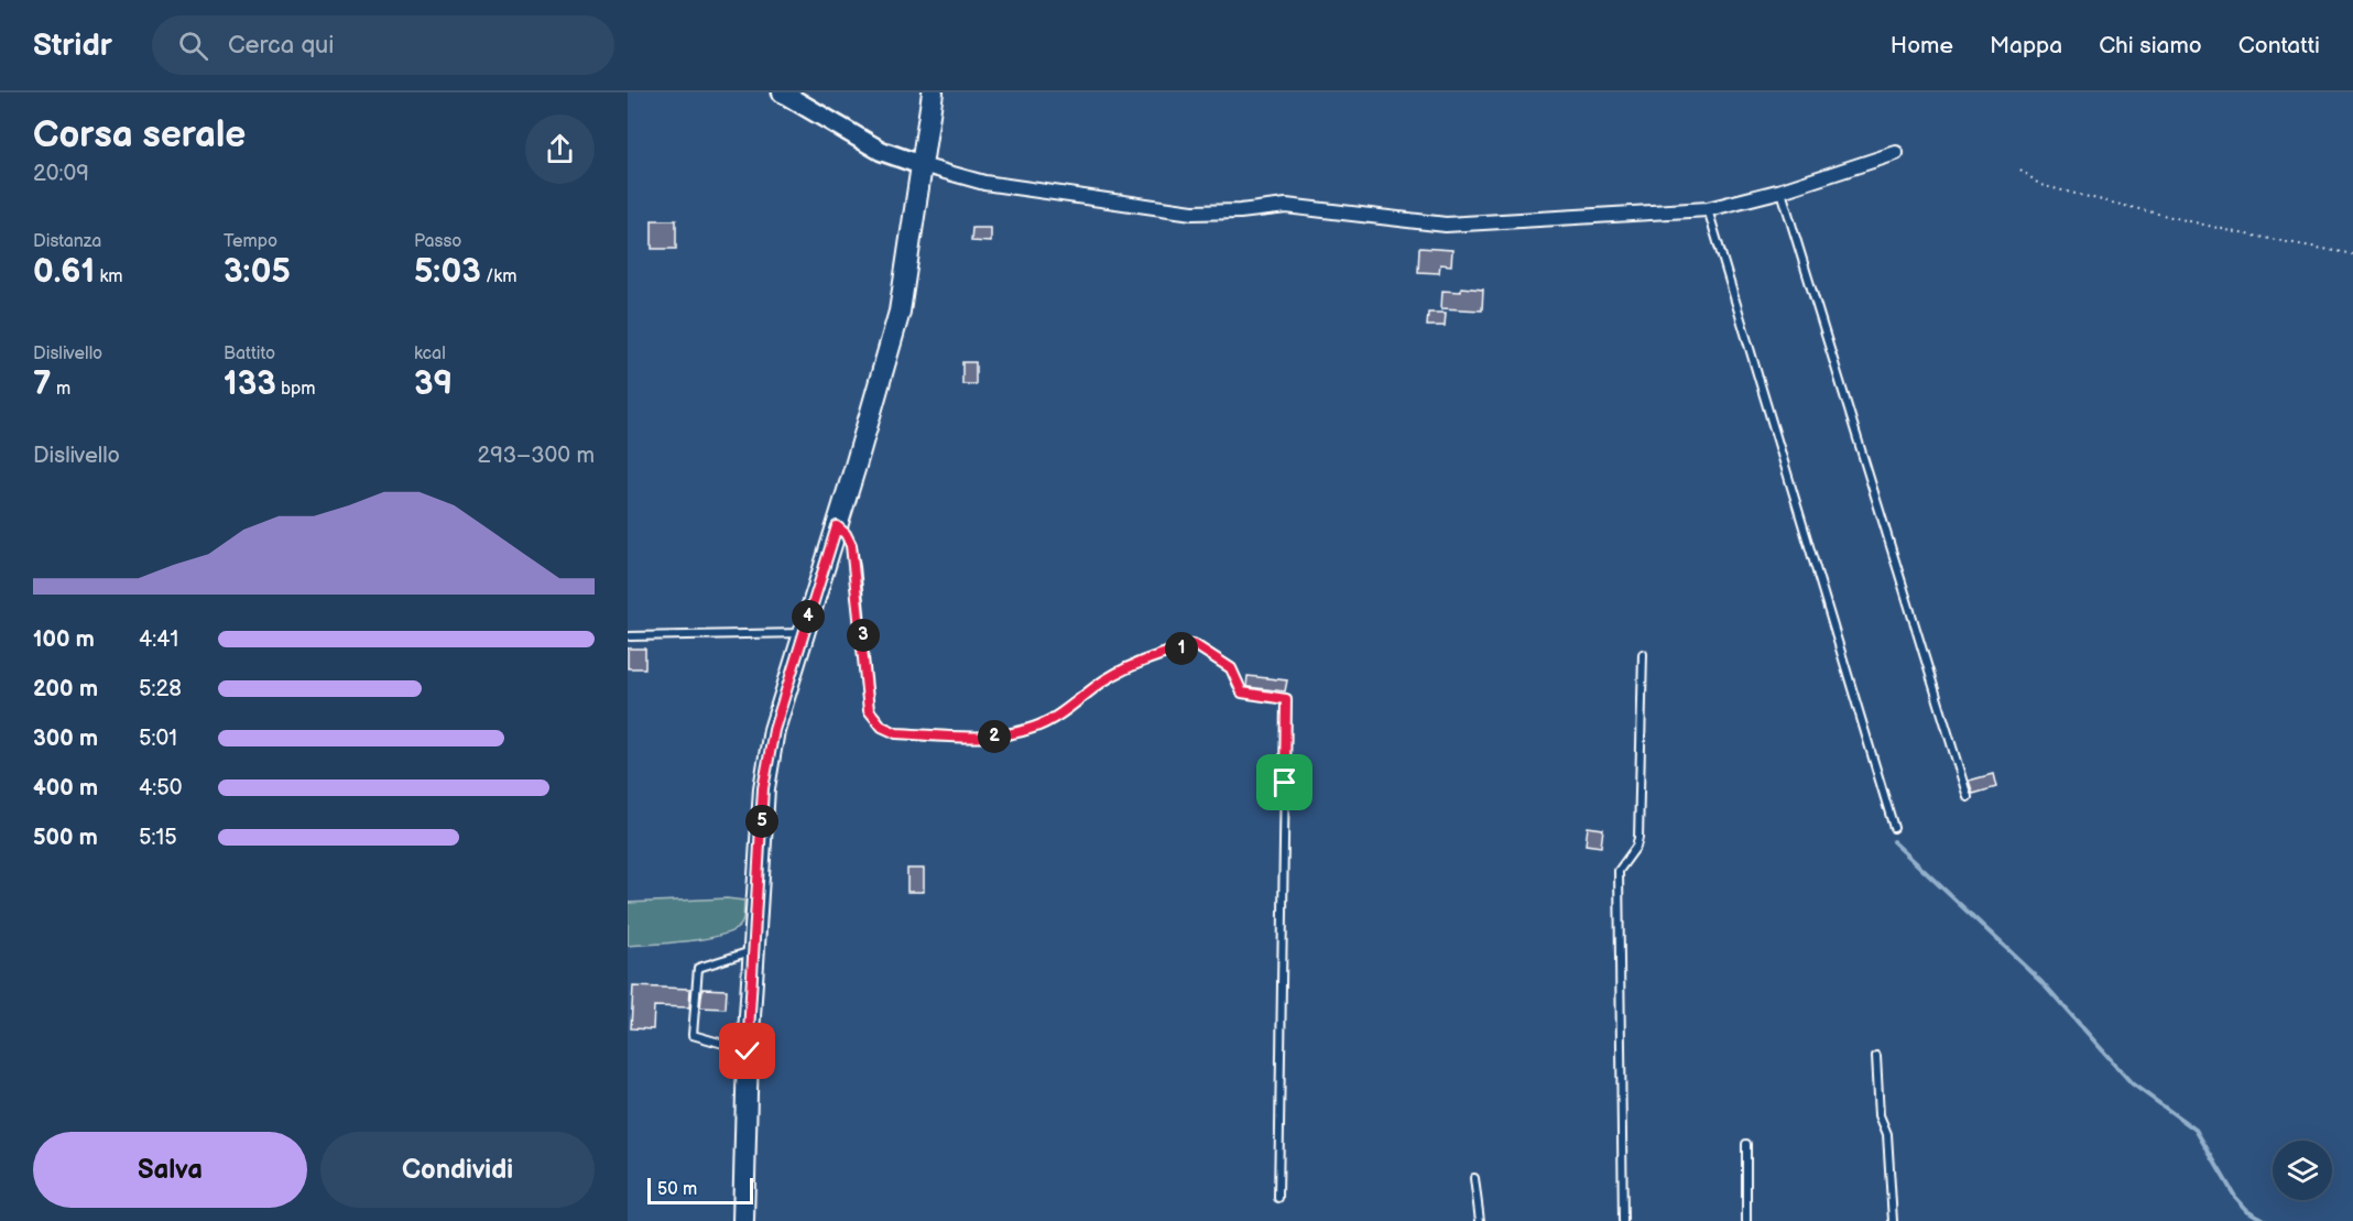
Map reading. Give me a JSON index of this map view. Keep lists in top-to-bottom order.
{
  "scale_bar": "50 m",
  "page": {
    "header": "Stridr",
    "search": "Cerca qui",
    "nav": [
      "Home",
      "Mappa",
      "Chi siamo",
      "Contatti"
    ],
    "heading": ["Corsa serale", "20:09"],
    "stats": [
      ["Distanza", "0.61 km"],
      ["Tempo", "3:05"],
      ["Passo", "5:03 /km"],
      ["Dislivello", "7 m"],
      ["Battito", "133 bpm"],
      ["kcal", "39"]
    ],
    "chart": ["Dislivello", "293–300 m"],
    "pins": [
      "4",
      "3",
      "1",
      "2",
      "5"
    ],
    "list": [
      {
        "name": "100 m",
        "note": "4:41"
      },
      {
        "name": "200 m",
        "note": "5:28"
      },
      {
        "name": "300 m",
        "note": "5:01"
      },
      {
        "name": "400 m",
        "note": "4:50"
      },
      {
        "name": "500 m",
        "note": "5:15"
      }
    ],
    "buttons": ["Salva", "Condividi"],
    "scale": "50 m"
  }
}
